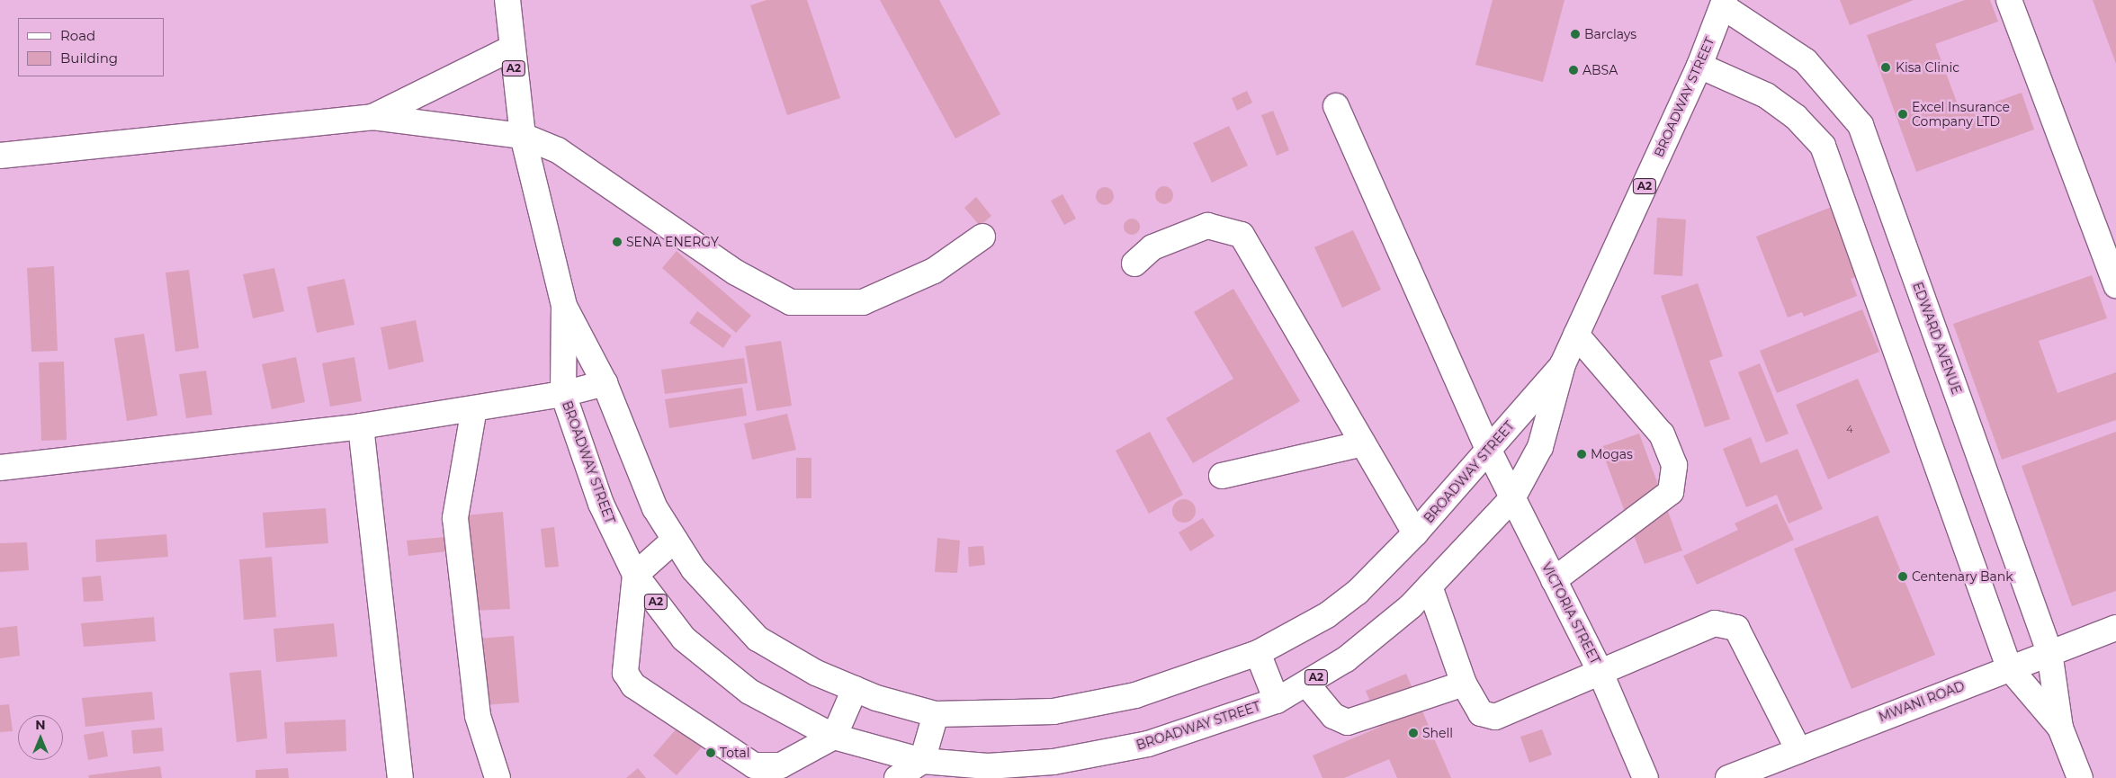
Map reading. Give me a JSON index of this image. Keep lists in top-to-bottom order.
{
  "streets": {
    "main road": [
      "A2",
      "BROADWAY STREET",
      "EDWARD AVENUE",
      "VICTORIA STREET",
      "MWANI ROAD"
    ]
  },
  "crossings": [
    ["A2", "BROADWAY STREET"],
    ["BROADWAY STREET", "EDWARD AVENUE"],
    ["BROADWAY STREET", "VICTORIA STREET"],
    ["EDWARD AVENUE", "MWANI ROAD"]
  ],
  "places": [
    "Barclays",
    "Kisa Clinic",
    "ABSA",
    "Excel Insurance Company LTD",
    "SENA ENERGY",
    "Mogas",
    "Centenary Bank",
    "Shell",
    "Total"
  ],
  "house_numbers": ["4"],
  "legend": ["Road", "Building"],
  "north": "top"
}
